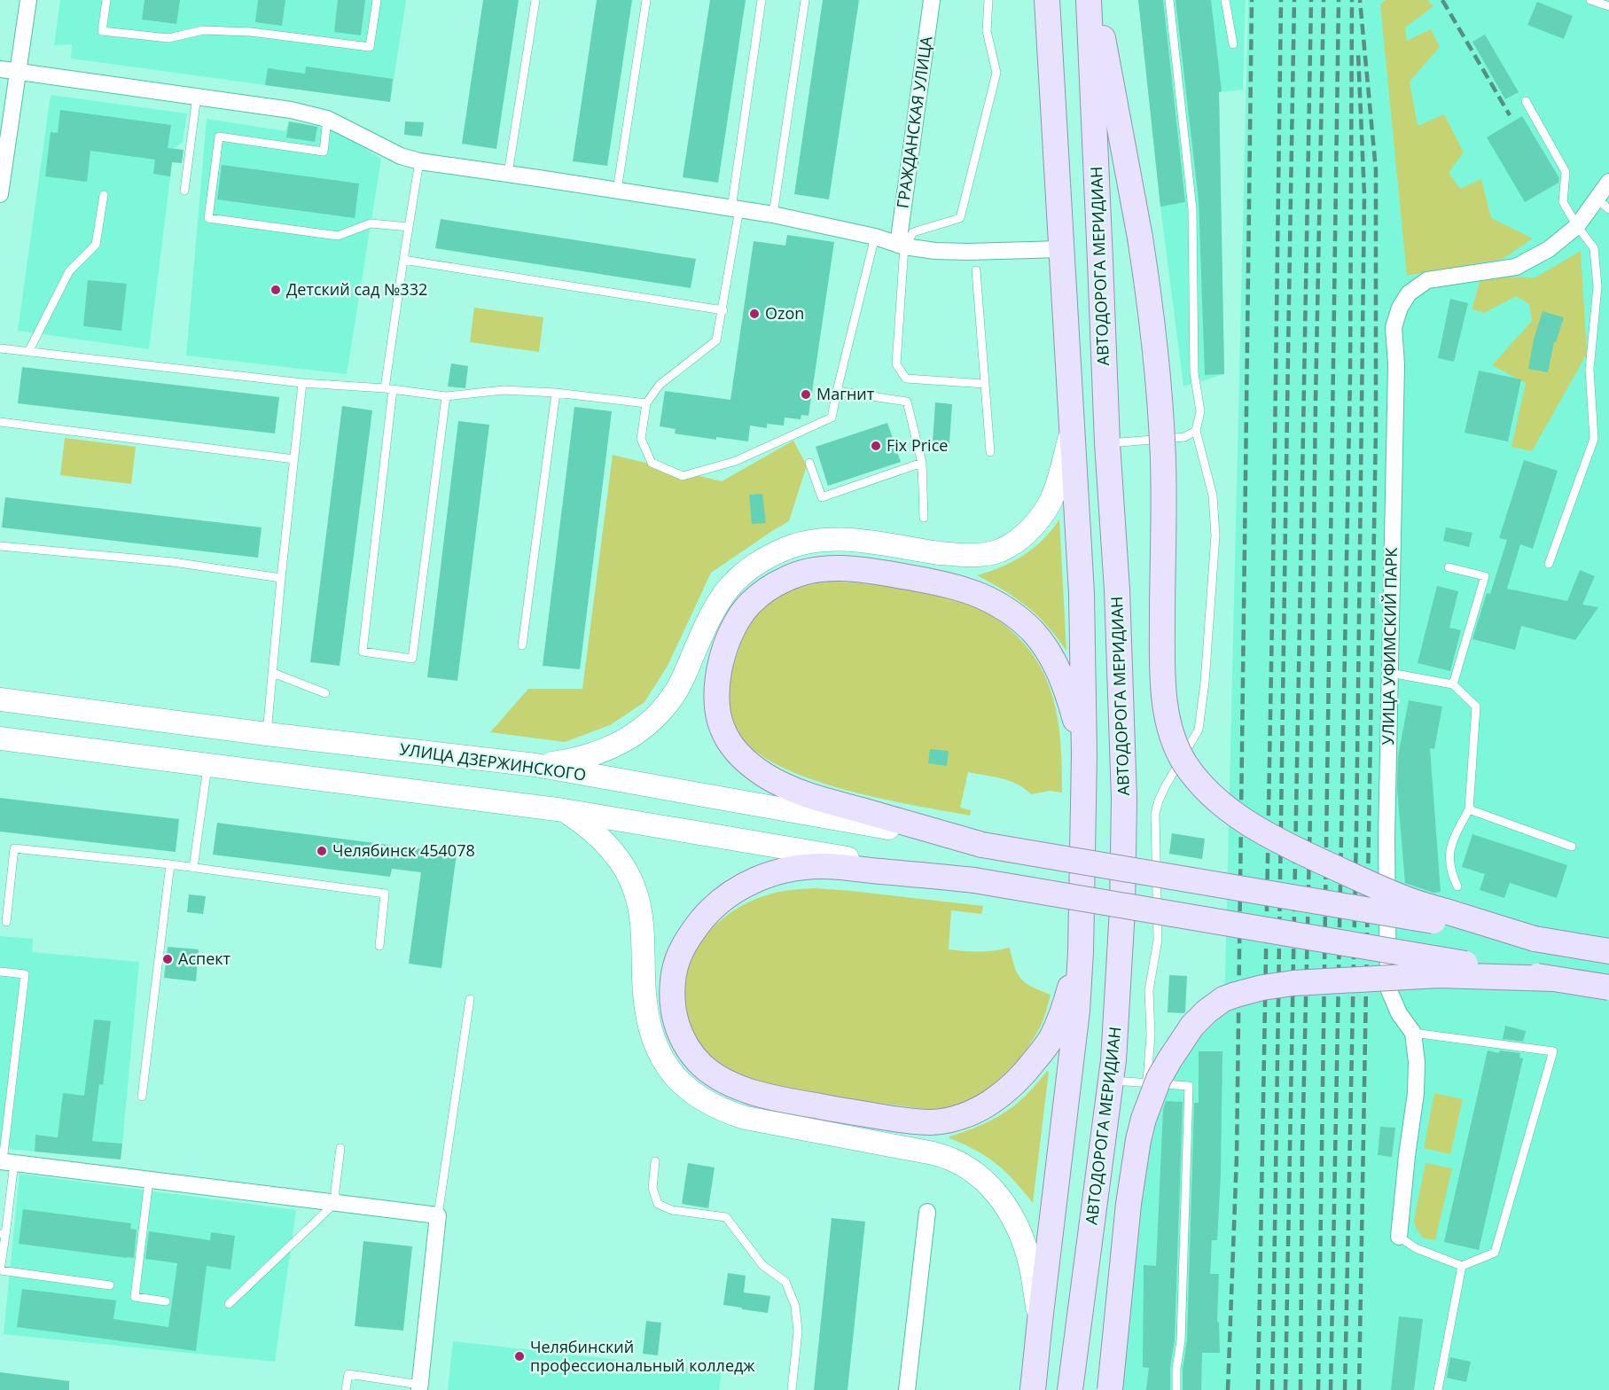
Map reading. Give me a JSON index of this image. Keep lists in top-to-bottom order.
{
  "streets": {
    "main road": ["АВТОДОРОГА МЕРИДИАН", "УЛИЦА ДЗЕРЖИНСКОГО"],
    "street": ["ГРАЖДАНСКАЯ УЛИЦА", "УЛИЦА УФИМСКИЙ ПАРК"]
  },
  "places": [
    "Детский cад №332",
    "Ozon",
    "Магнит",
    "Fix Price",
    "Челябинск 454078",
    "Аспект",
    "Челябинский профессиональный колледж"
  ]
}
